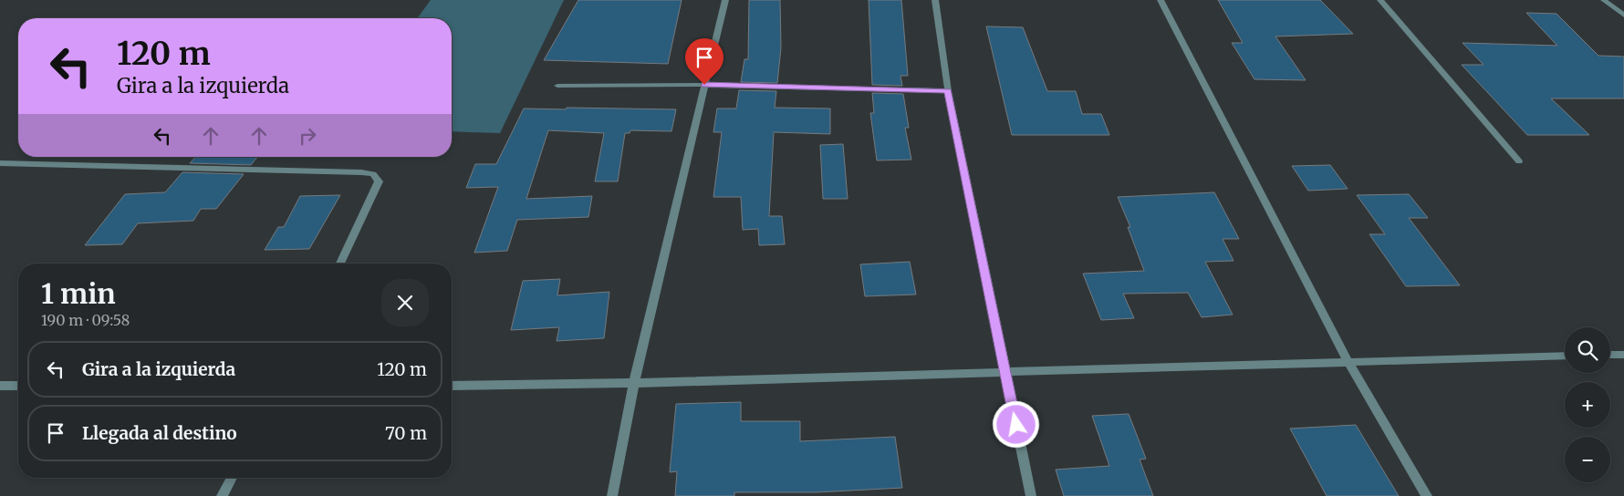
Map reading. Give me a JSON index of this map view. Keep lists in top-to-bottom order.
{
  "page": {
    "turn": ["120 m", "Gira a la izquierda"],
    "heading": ["1 min", "190 m · 09:58"],
    "map_buttons": ["+", "−"],
    "list": [
      {
        "name": "Gira a la izquierda",
        "value": "120 m"
      },
      {
        "name": "Llegada al destino",
        "value": "70 m"
      }
    ]
  }
}
